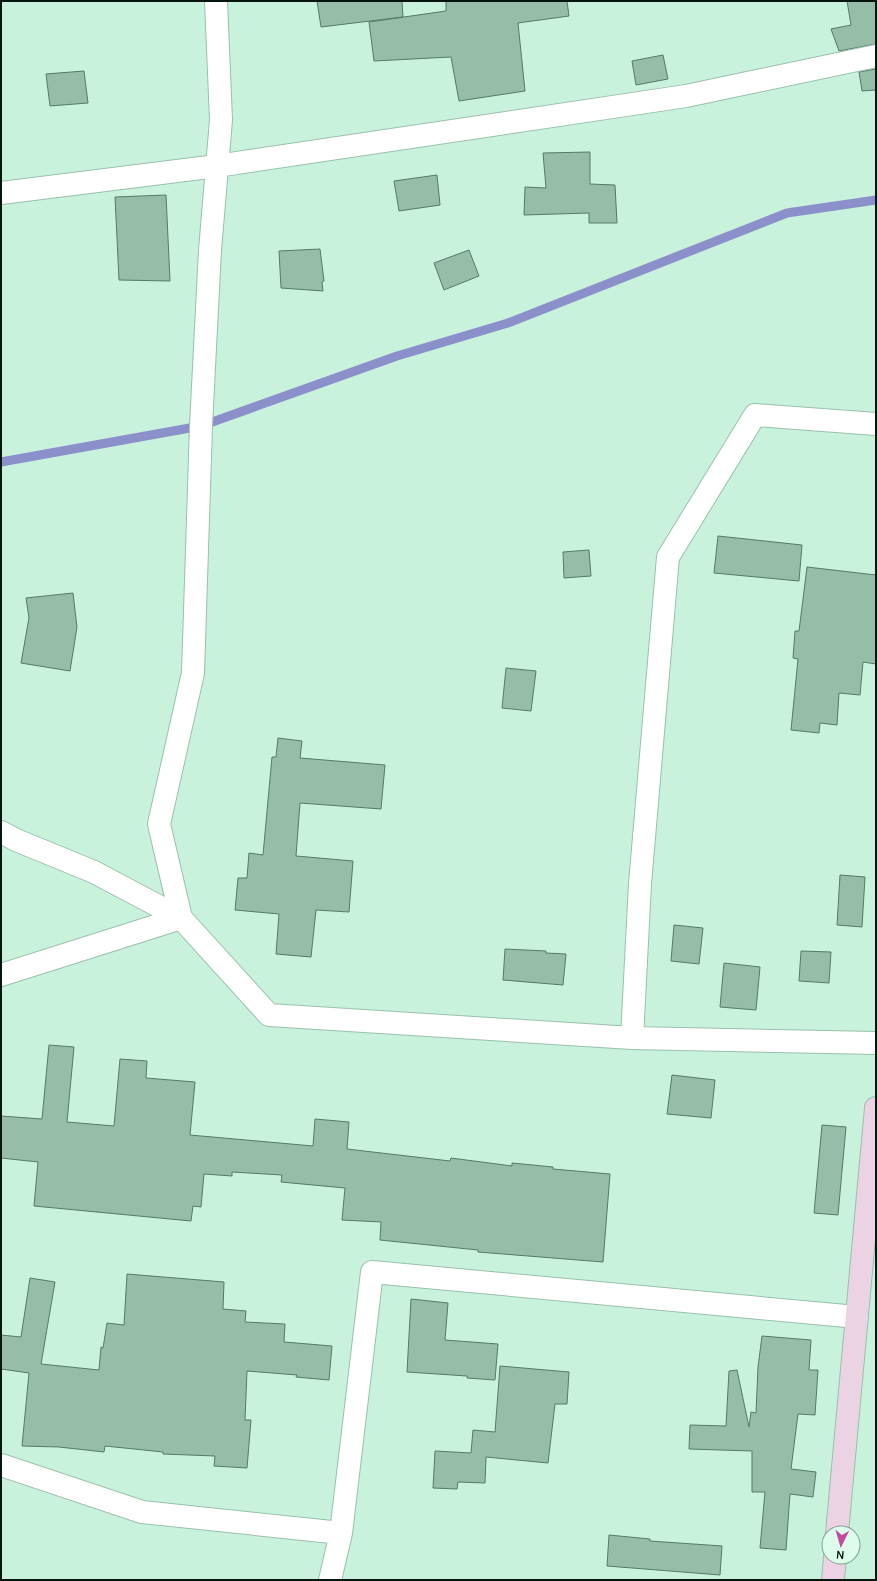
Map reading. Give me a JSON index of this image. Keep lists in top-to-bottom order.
{
  "north": "bottom"
}
